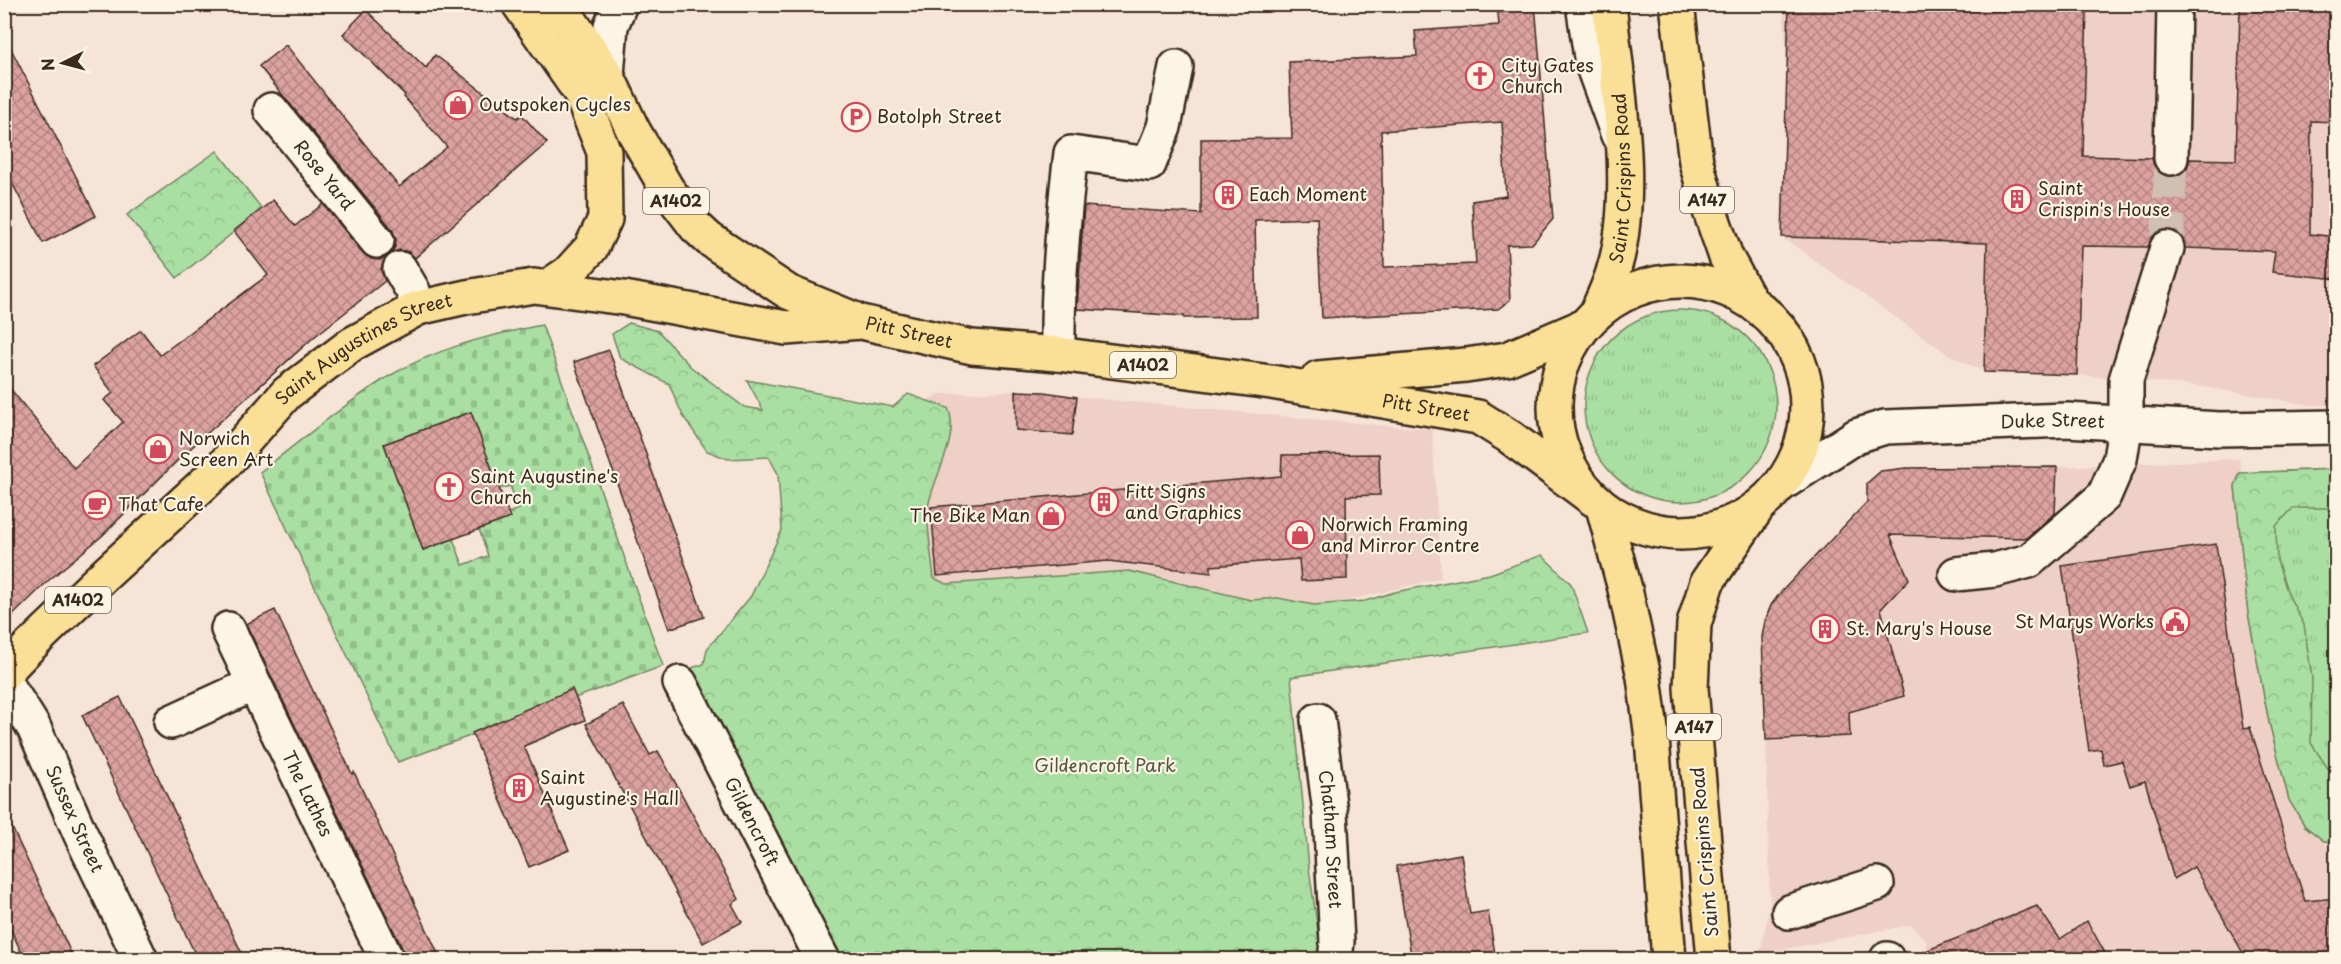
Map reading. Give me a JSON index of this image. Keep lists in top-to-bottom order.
{
  "streets": {
    "main road": [
      "Saint Crispins Road",
      "A147",
      "A1402",
      "Pitt Street",
      "Saint Augustines Street"
    ],
    "street": [
      "Rose Yard",
      "Duke Street",
      "The Lathes",
      "Sussex Street",
      "Gildencroft",
      "Chatham Street"
    ]
  },
  "crossings": [
    ["Saint Crispins Road", "Pitt Street"],
    ["Saint Crispins Road", "Duke Street"],
    ["A1402", "Pitt Street"],
    ["A1402", "Saint Augustines Street"],
    ["Pitt Street", "Saint Augustines Street"]
  ],
  "parks": ["Gildencroft Park"],
  "places": {
    "church": ["City Gates Church", "Saint Augustine's Church"],
    "shop": [
      "Outspoken Cycles",
      "Norwich Screen Art",
      "The Bike Man",
      "Norwich Framing and Mirror Centre"
    ],
    "parking": ["Botolph Street"],
    "building": [
      "Each Moment",
      "Saint Crispin's House",
      "Fitt Signs and Graphics",
      "St. Mary's House",
      "Saint Augustine's Hall"
    ],
    "cafe": ["That Cafe"],
    "public building": ["St Marys Works"]
  },
  "north": "left"
}
